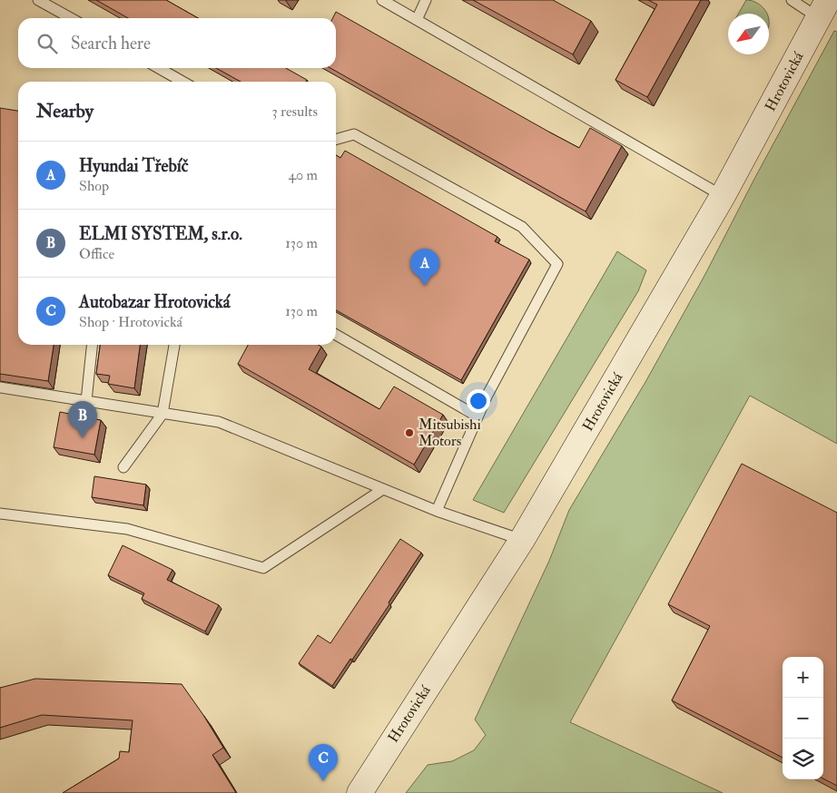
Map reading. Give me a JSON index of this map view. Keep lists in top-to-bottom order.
{
  "streets": {
    "main road": ["Hrotovická"]
  },
  "places": ["Mitsubishi Motors"],
  "north": "bottom left",
  "page": {
    "search": "Search here",
    "heading": ["Nearby", "3 results"],
    "list": [
      {
        "mark": "A",
        "name": "Hyundai Třebíč",
        "note": "Shop",
        "value": "40 m"
      },
      {
        "mark": "B",
        "name": "ELMI SYSTEM, s.r.o.",
        "note": "Office",
        "value": "130 m"
      },
      {
        "mark": "C",
        "name": "Autobazar Hrotovická",
        "note": "Shop · Hrotovická",
        "value": "130 m"
      }
    ],
    "pins": ["A", "B", "C"],
    "map_buttons": ["+", "−"]
  }
}
